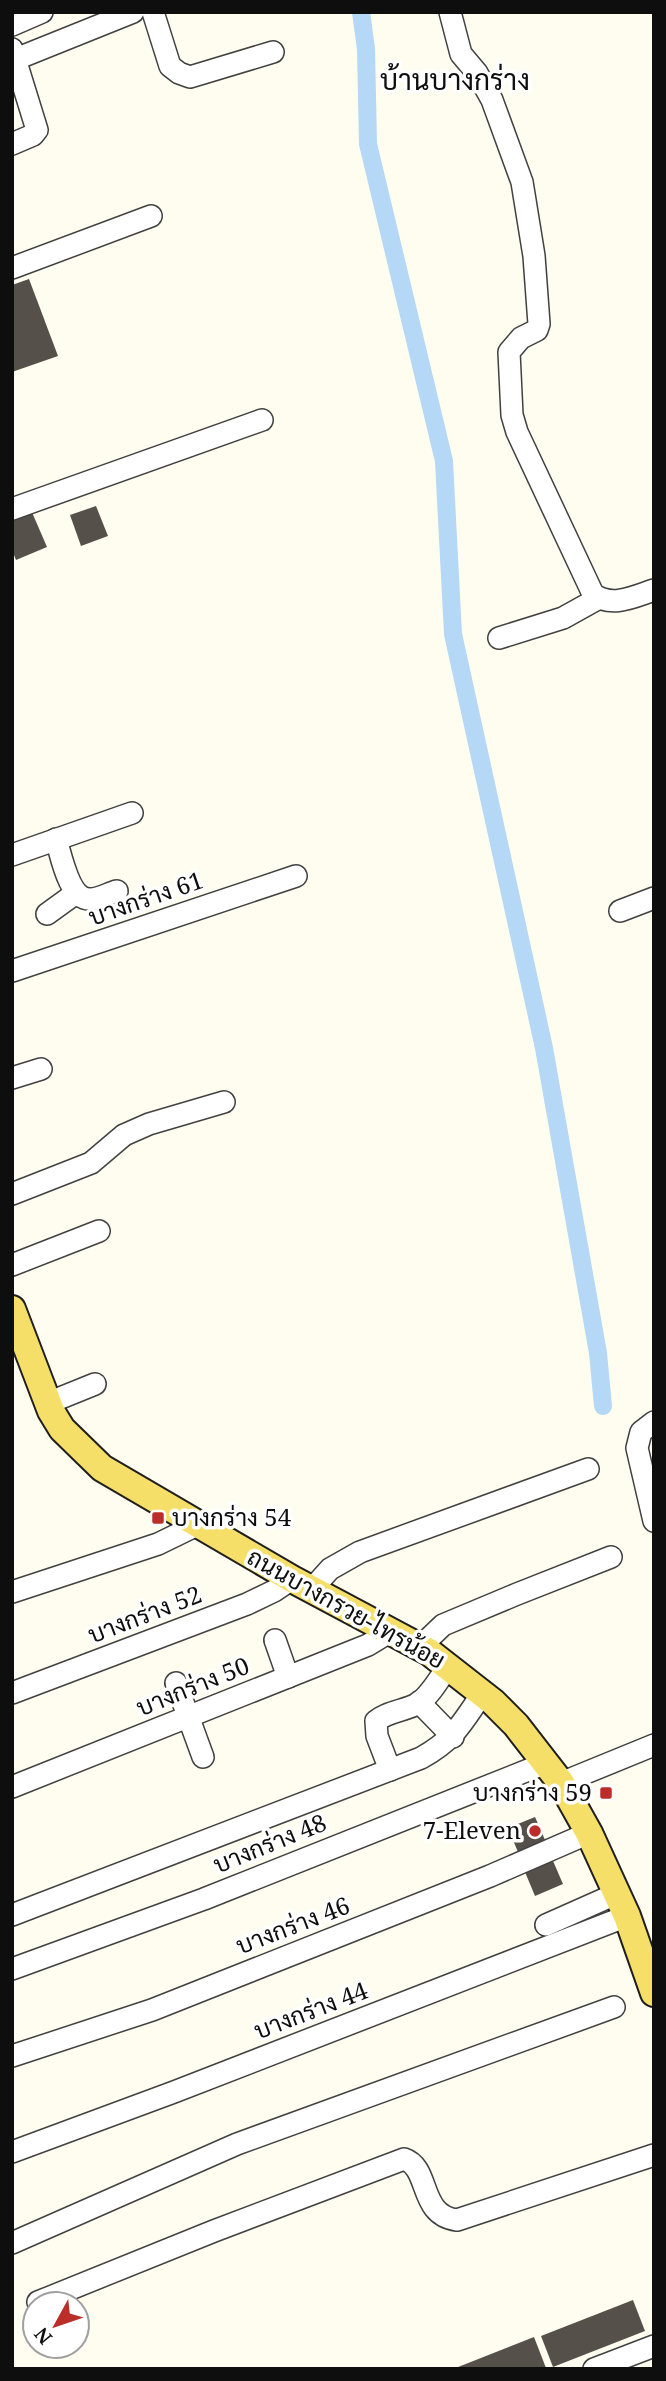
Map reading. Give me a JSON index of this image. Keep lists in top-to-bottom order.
{
  "streets": {
    "main road": ["ถนนบางกรวย-ไทรน้อย"],
    "street": [
      "บางกร่าง 61",
      "บางกร่าง 52",
      "บางกร่าง 50",
      "บางกร่าง 48",
      "บางกร่าง 46",
      "บางกร่าง 44"
    ]
  },
  "crossings": [
    ["ถนนบางกรวย-ไทรน้อย", "บางกร่าง 52"],
    ["ถนนบางกรวย-ไทรน้อย", "บางกร่าง 50"],
    ["ถนนบางกรวย-ไทรน้อย", "บางกร่าง 48"],
    ["ถนนบางกรวย-ไทรน้อย", "บางกร่าง 46"],
    ["ถนนบางกรวย-ไทรน้อย", "บางกร่าง 44"]
  ],
  "districts": ["บ้านบางกร่าง"],
  "places": {
    "transit": ["บางกร่าง 54", "บางกร่าง 59"],
    "other": ["7-Eleven"]
  },
  "north": "bottom left"
}
